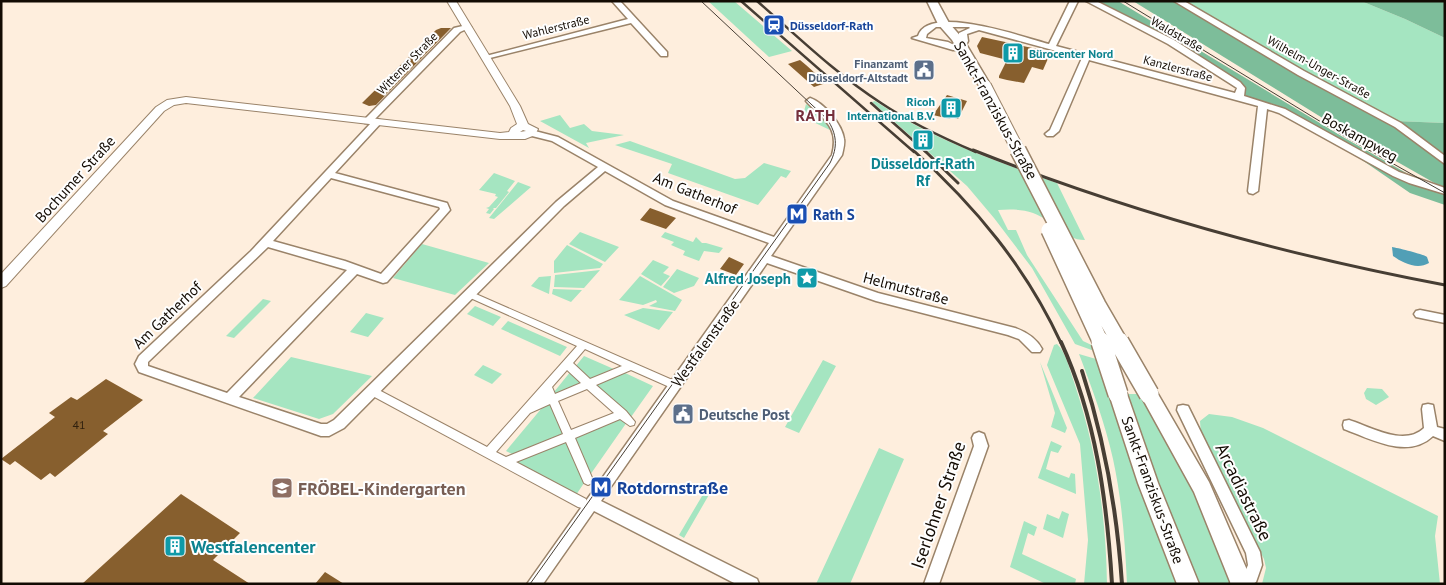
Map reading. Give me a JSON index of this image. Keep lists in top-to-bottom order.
{
  "streets": {
    "main road": ["Sankt-Franziskus-Straße"],
    "street": [
      "Wahlerstraße",
      "Waldstraße",
      "Wittener Straße",
      "Wilhelm-Unger-Straße",
      "Kanzlerstraße",
      "Boskampweg",
      "Bochumer Straße",
      "Am Gatherhof",
      "Helmutstraße",
      "Westfalenstraße",
      "Arcadiastraße",
      "Iserlohner Straße"
    ]
  },
  "crossings": [
    ["Waldstraße", "Kanzlerstraße"],
    ["Wittener Straße", "Bochumer Straße"],
    ["Wittener Straße", "Am Gatherhof"],
    ["Kanzlerstraße", "Sankt-Franziskus-Straße"],
    ["Kanzlerstraße", "Boskampweg"],
    ["Sankt-Franziskus-Straße", "Arcadiastraße"],
    ["Bochumer Straße", "Am Gatherhof"],
    ["Am Gatherhof", "Westfalenstraße"],
    ["Helmutstraße", "Westfalenstraße"]
  ],
  "districts": ["RATH"],
  "places": {
    "station": ["Düsseldorf-Rath"],
    "building": [
      "Bürocenter Nord",
      "Ricoh International B.V.",
      "Düsseldorf-Rath Rf",
      "Westfalencenter"
    ],
    "public building": ["Finanzamt Düsseldorf-Altstadt", "Deutsche Post"],
    "metro station": ["Rath S", "Rotdornstraße"],
    "place": ["Alfred Joseph"],
    "school or university": ["FRÖBEL-Kindergarten"]
  },
  "house_numbers": ["41"]
}
